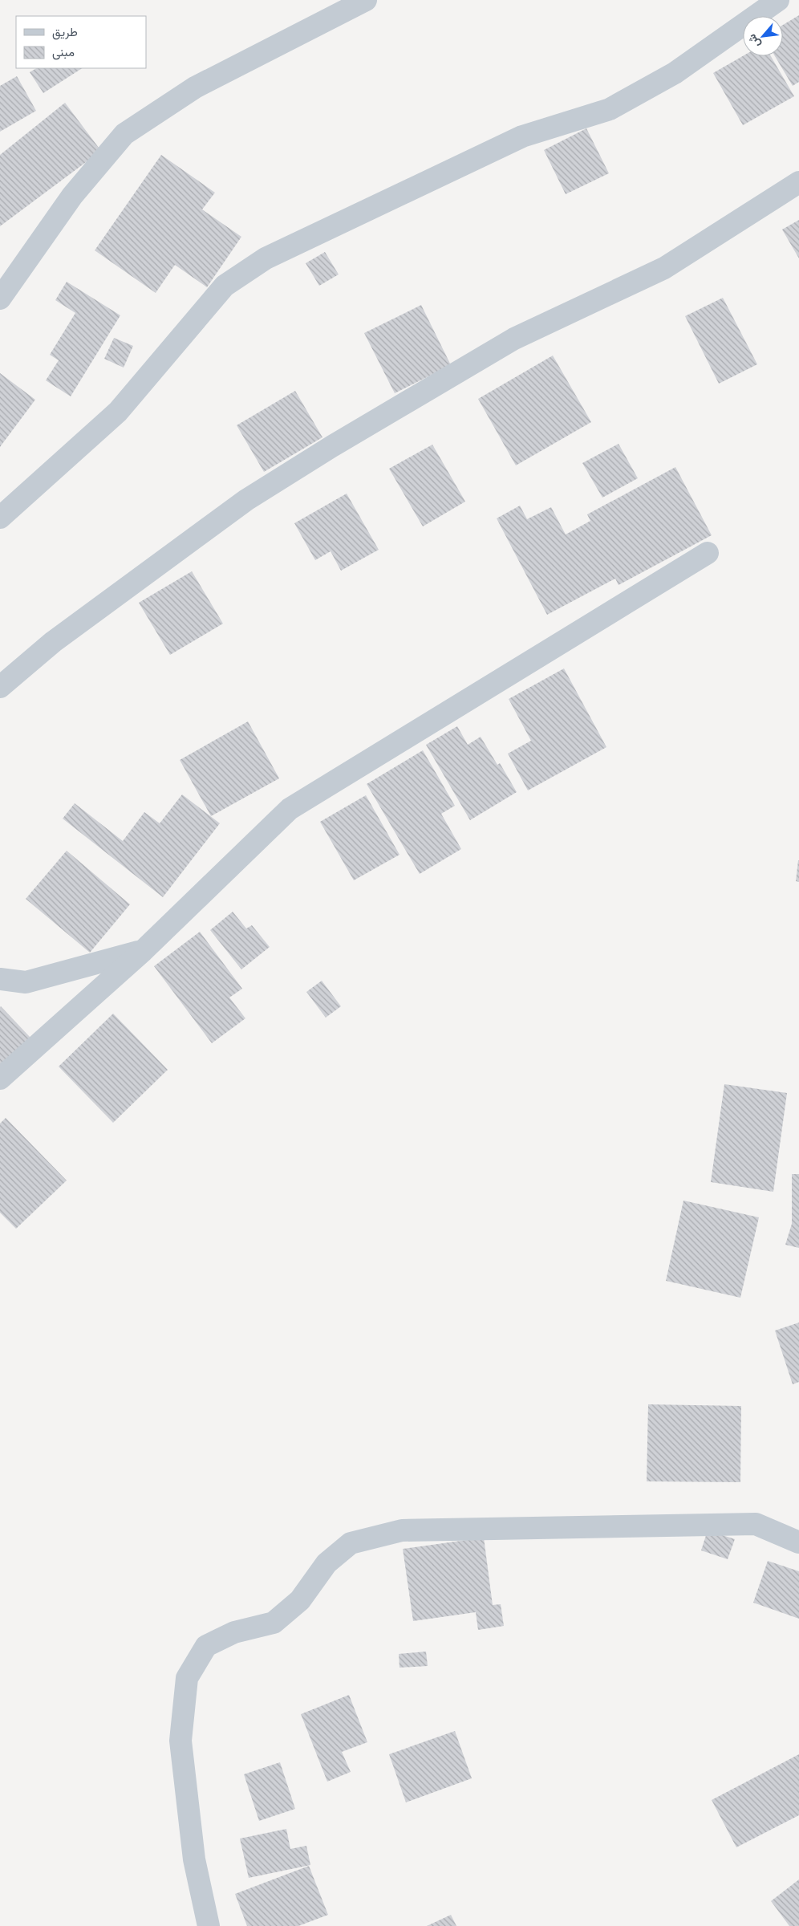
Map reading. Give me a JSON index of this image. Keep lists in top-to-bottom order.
{
  "legend": ["طريق", "مبنى"],
  "north": "bottom left"
}
